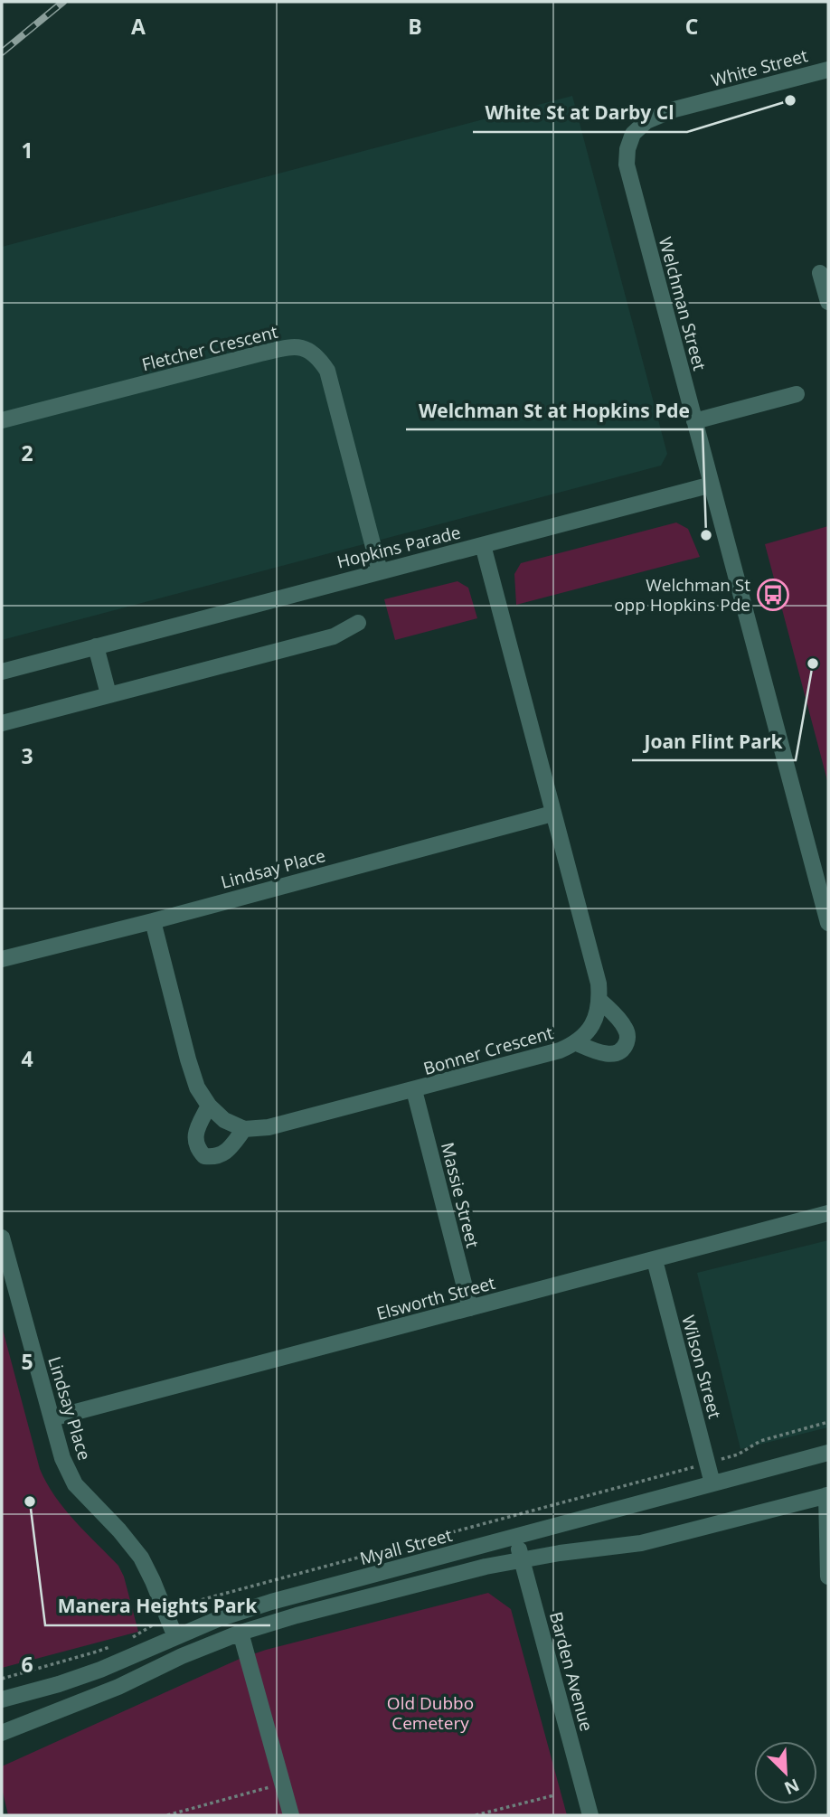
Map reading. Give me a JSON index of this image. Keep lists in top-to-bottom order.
{
  "streets": {
    "street": [
      "White Street",
      "Welchman Street",
      "Fletcher Crescent",
      "Hopkins Parade",
      "Lindsay Place",
      "Bonner Crescent",
      "Massie Street",
      "Elsworth Street",
      "Wilson Street",
      "Myall Street",
      "Barden Avenue"
    ]
  },
  "crossings": [
    ["White Street", "Welchman Street"],
    ["Welchman Street", "Hopkins Parade"],
    ["Fletcher Crescent", "Hopkins Parade"],
    ["Lindsay Place", "Elsworth Street"],
    ["Lindsay Place", "Myall Street"],
    ["Bonner Crescent", "Massie Street"],
    ["Massie Street", "Elsworth Street"],
    ["Elsworth Street", "Wilson Street"],
    ["Wilson Street", "Myall Street"],
    ["Myall Street", "Barden Avenue"]
  ],
  "parks": ["Old Dubbo Cemetery"],
  "places": {
    "other": [
      "White St at Darby Cl",
      "Welchman St at Hopkins Pde",
      "Joan Flint Park",
      "Manera Heights Park"
    ],
    "bus stop": ["Welchman St opp Hopkins Pde"]
  },
  "north": "bottom right",
  "grid": {
    "columns": ["A", "B", "C"],
    "rows": [
      "1",
      "2",
      "3",
      "4",
      "5",
      "6"
    ]
  }
}
